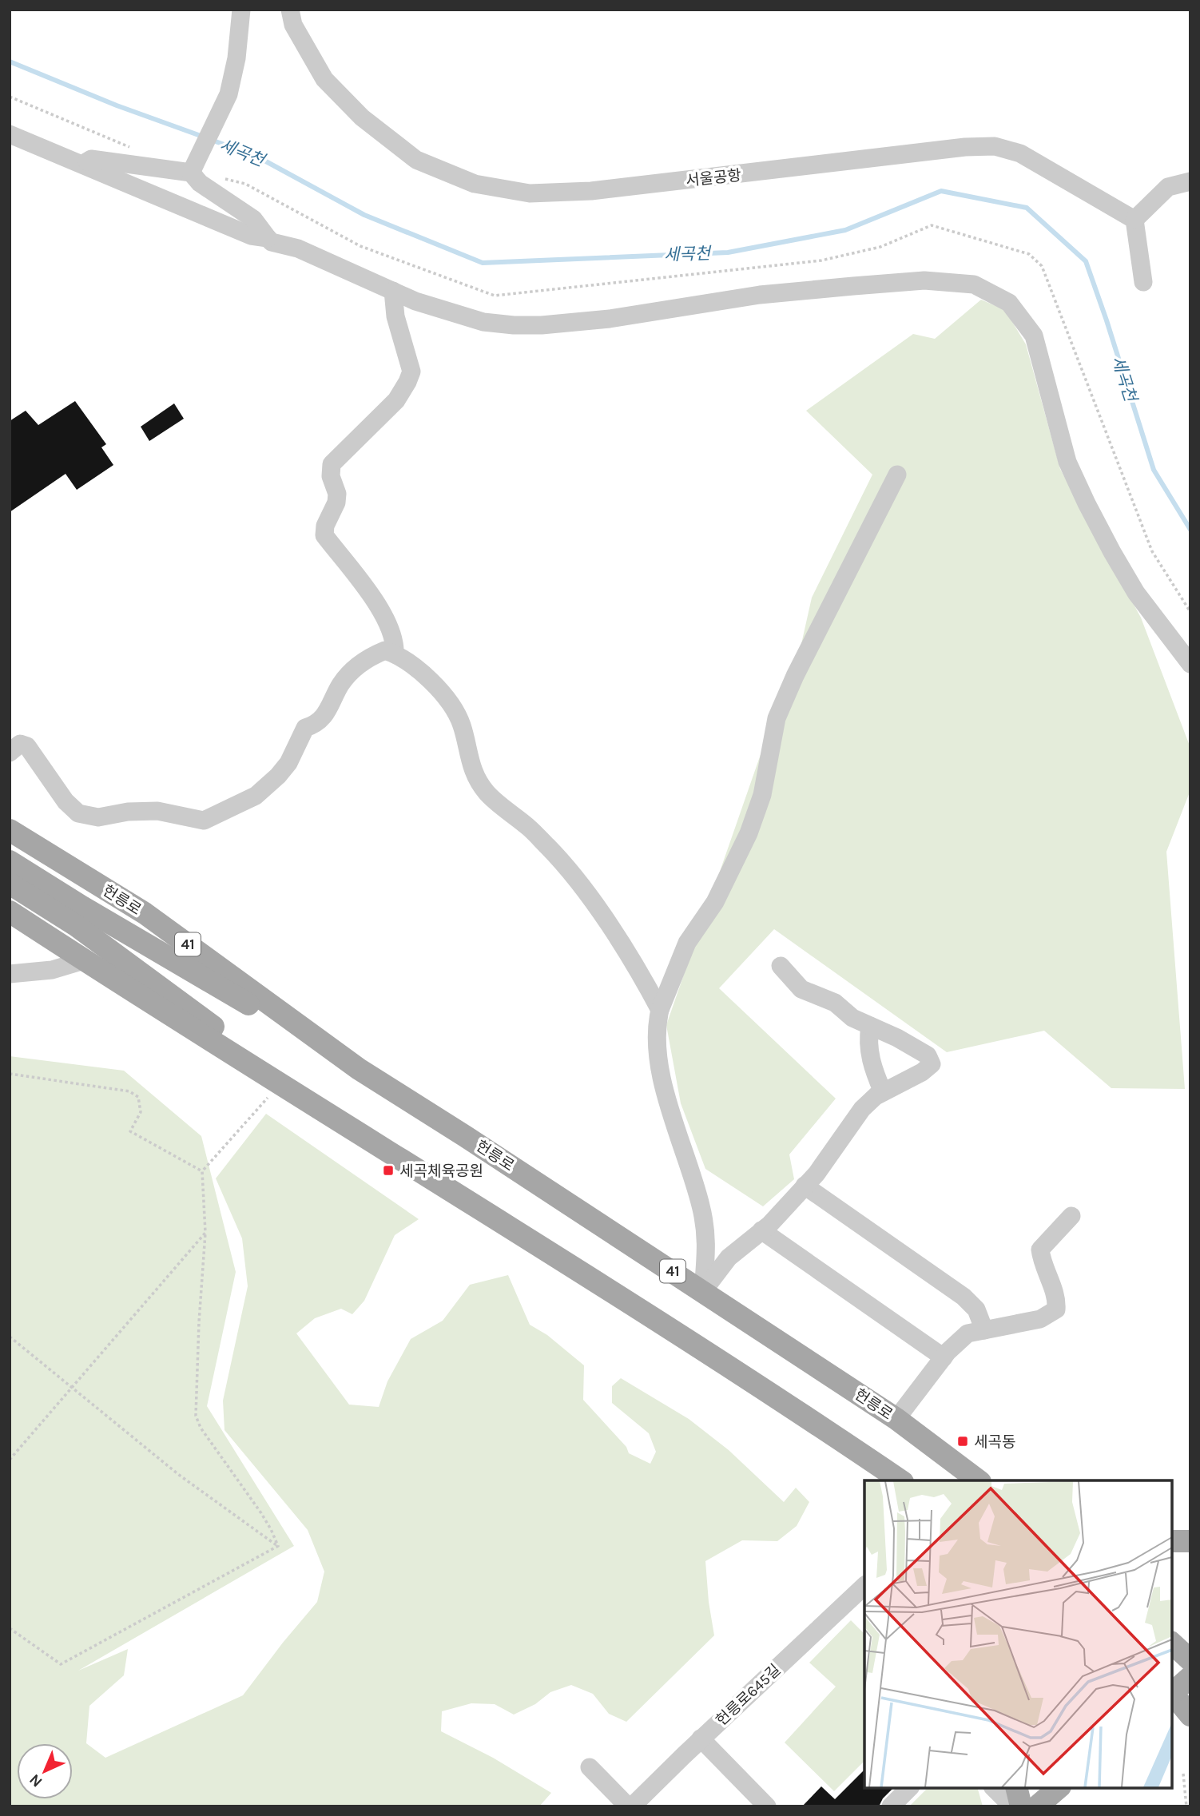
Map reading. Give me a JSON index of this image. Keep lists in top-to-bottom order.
{
  "streets": {
    "main road": ["헌릉로", "41"],
    "street": ["서울공항", "헌릉로645길"]
  },
  "water": ["세곡천"],
  "places": {
    "transit": ["세곡체육공원", "세곡동"]
  },
  "north": "bottom left"
}
